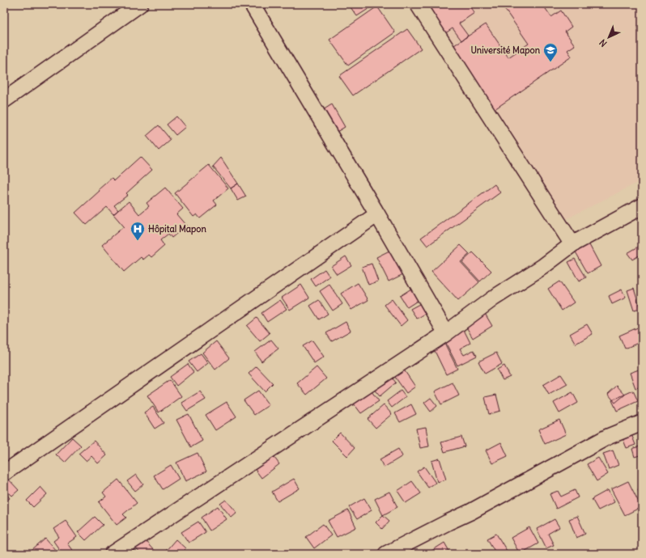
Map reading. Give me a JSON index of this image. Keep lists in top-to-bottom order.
{
  "places": {
    "school or university": ["Université Mapon"],
    "hospital": ["Hôpital Mapon"]
  },
  "north": "bottom left"
}
